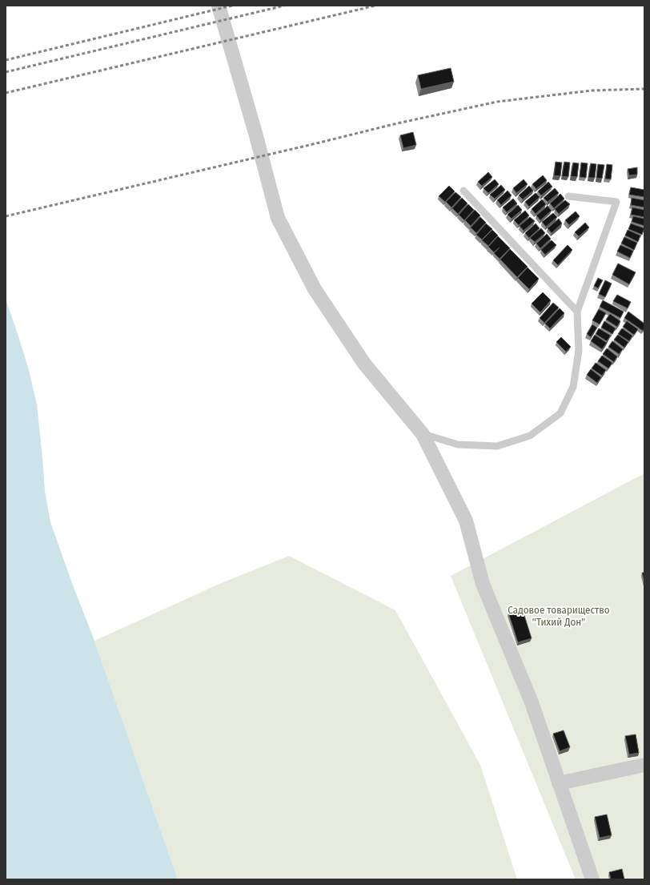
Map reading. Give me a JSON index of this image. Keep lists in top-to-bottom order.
{
  "parks": ["Садовое товарищество \"Тихий Дон\""]
}
